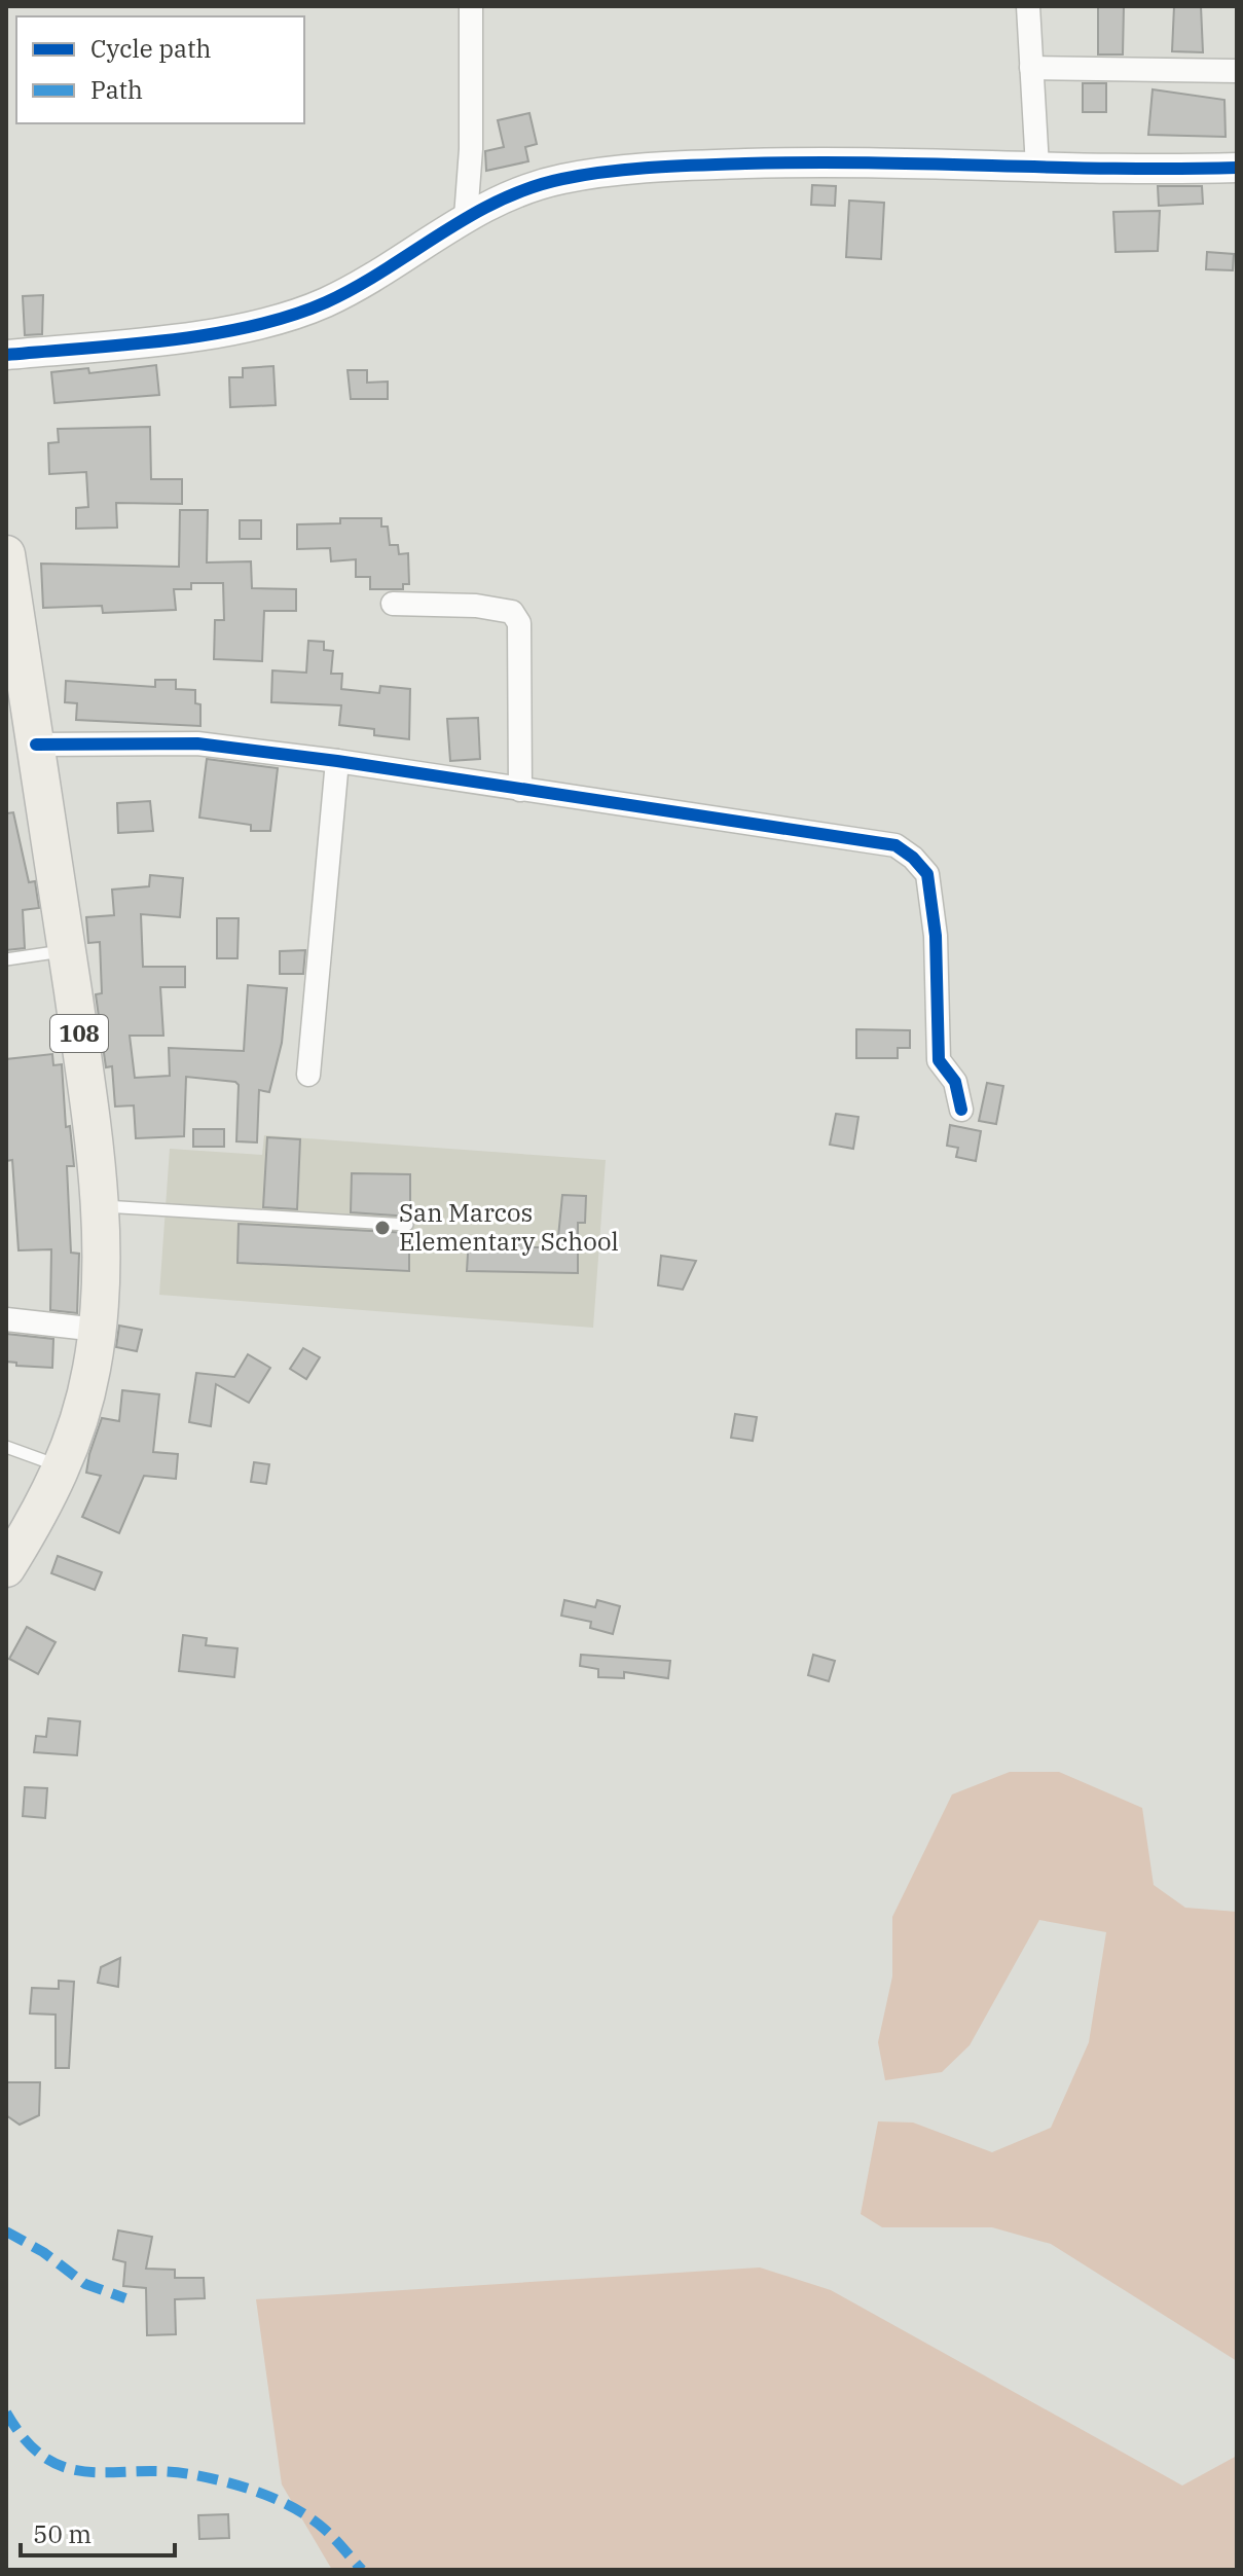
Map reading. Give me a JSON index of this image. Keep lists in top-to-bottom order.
{
  "streets": {
    "main road": ["108"]
  },
  "places": ["San Marcos Elementary School"],
  "legend": ["Cycle path", "Path"],
  "scale_bar": "50 m"
}
